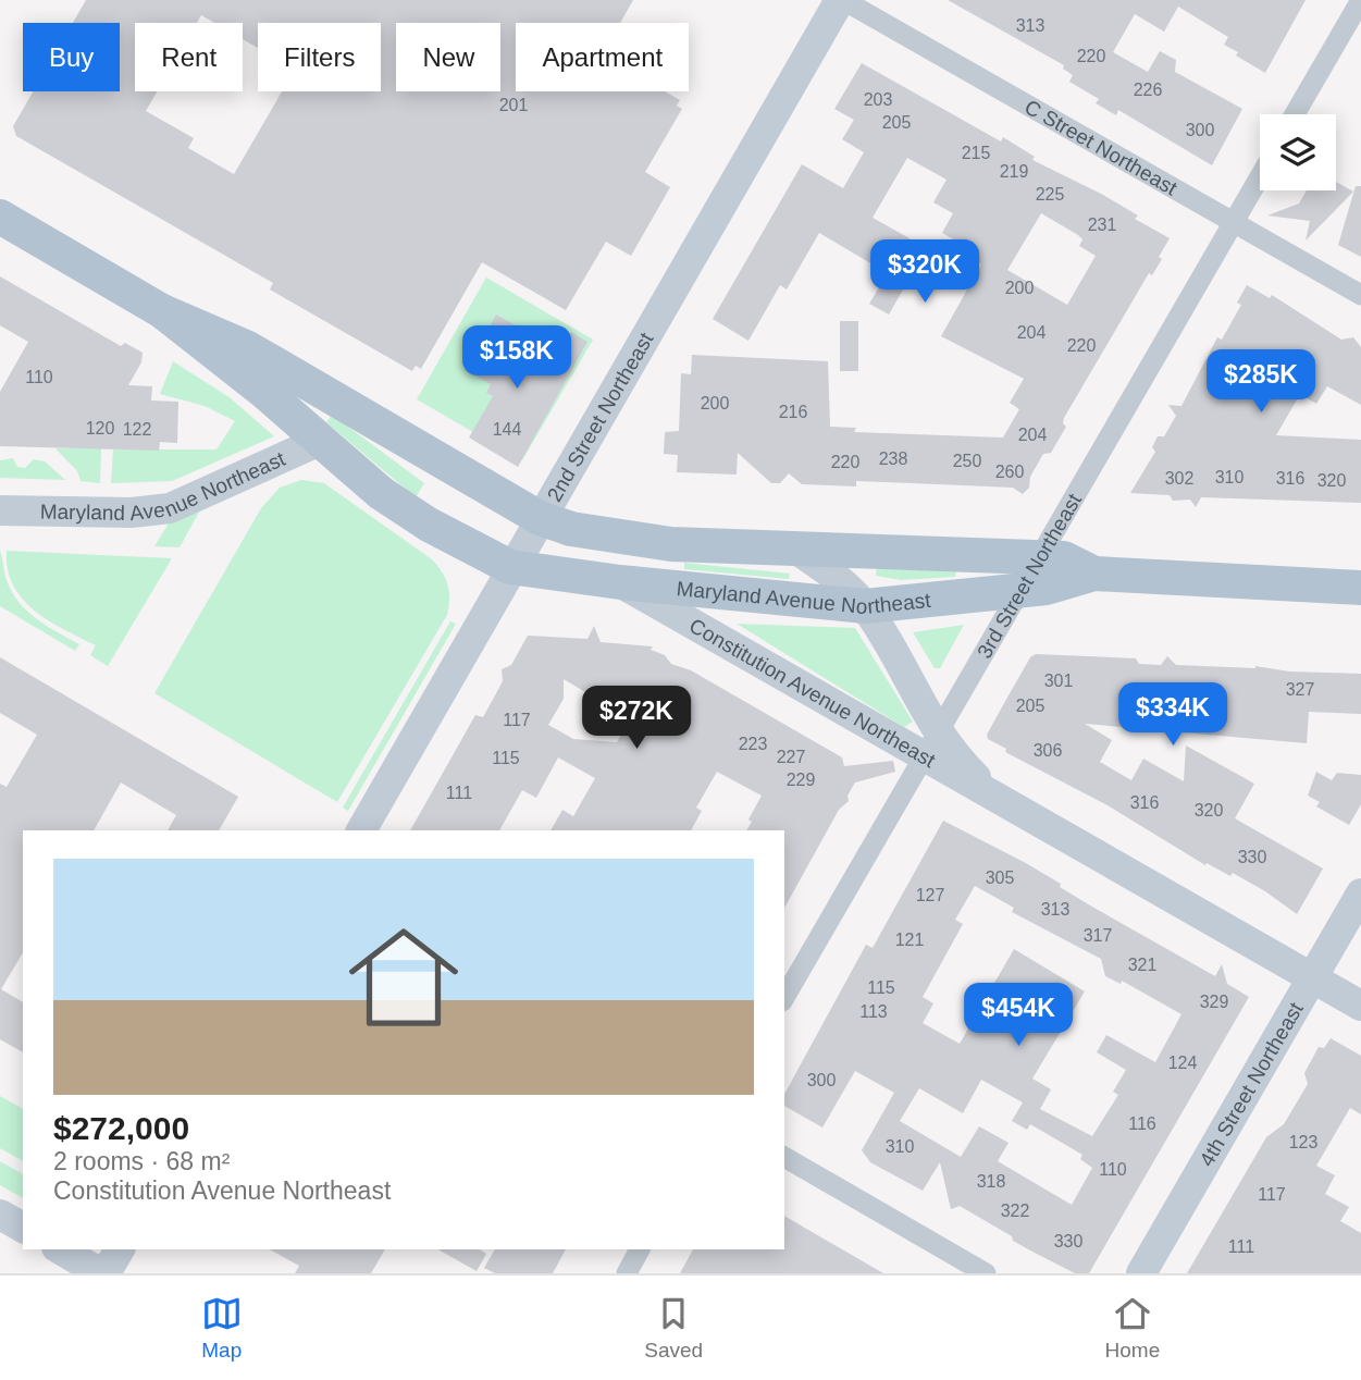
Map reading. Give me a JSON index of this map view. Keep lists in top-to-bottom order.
{
  "streets": {
    "main road": [
      "2nd Street Northeast",
      "Maryland Avenue Northeast",
      "Constitution Avenue Northeast",
      "4th Street Northeast"
    ],
    "street": ["C Street Northeast", "3rd Street Northeast"]
  },
  "crossings": [
    ["C Street Northeast", "2nd Street Northeast"],
    ["C Street Northeast", "3rd Street Northeast"],
    ["2nd Street Northeast", "Maryland Avenue Northeast"],
    ["Maryland Avenue Northeast", "3rd Street Northeast"],
    ["Maryland Avenue Northeast", "Constitution Avenue Northeast"],
    ["3rd Street Northeast", "Constitution Avenue Northeast"],
    ["Constitution Avenue Northeast", "4th Street Northeast"]
  ],
  "house_numbers": [
    "313",
    "220",
    "226",
    "203",
    "201",
    "205",
    "300",
    "215",
    "219",
    "225",
    "231",
    "200",
    "204",
    "220",
    "110",
    "200",
    "216",
    "120",
    "122",
    "144",
    "204",
    "238",
    "250",
    "220",
    "260",
    "310",
    "302",
    "316",
    "320",
    "301",
    "327",
    "205",
    "117",
    "223",
    "306",
    "227",
    "115",
    "229",
    "111",
    "316",
    "320",
    "330",
    "305",
    "127",
    "313",
    "317",
    "121",
    "321",
    "115",
    "329",
    "113",
    "124",
    "300",
    "116",
    "123",
    "310",
    "110",
    "318",
    "117",
    "322",
    "330",
    "111"
  ],
  "page": {
    "chip": [
      "Buy",
      "Rent",
      "Filters",
      "New",
      "Apartment"
    ],
    "price": [
      "$320K",
      "$158K",
      "$285K",
      "$334K",
      "$272K",
      "$454K"
    ],
    "list": [
      {
        "name": "$272,000",
        "note": "2 rooms · 68 m² · Constitution Avenue Northeast"
      }
    ],
    "tabs": ["Map", "Saved", "Home"]
  }
}
